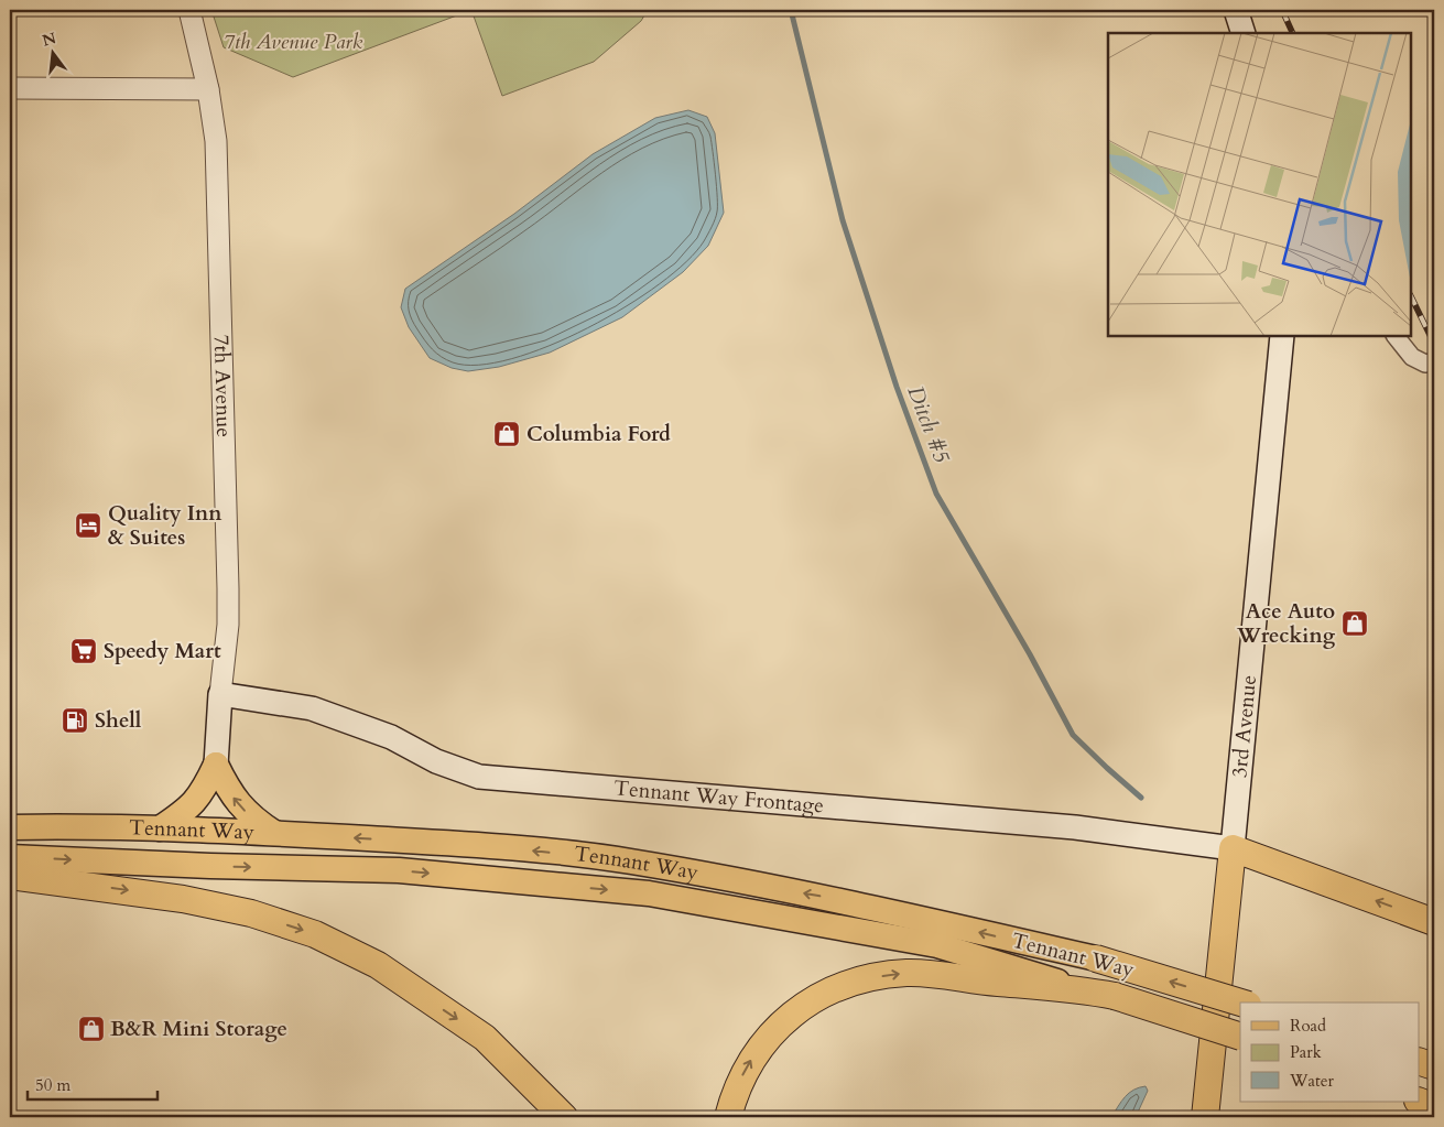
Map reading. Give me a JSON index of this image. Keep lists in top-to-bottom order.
{
  "streets": {
    "highway": ["3rd Avenue", "Tennant Way"],
    "main road": ["7th Avenue", "Tennant Way Frontage"]
  },
  "crossings": [
    ["7th Avenue", "Tennant Way Frontage"],
    ["3rd Avenue", "Tennant Way Frontage"]
  ],
  "water": ["Ditch #5"],
  "parks": ["7th Avenue Park"],
  "places": {
    "shop": ["Columbia Ford", "Ace Auto Wrecking", "B&R Mini Storage"],
    "hotel": ["Quality Inn & Suites"],
    "supermarket": ["Speedy Mart"],
    "fuel station": ["Shell"]
  },
  "legend": ["Road", "Park", "Water"],
  "scale_bar": "50 m",
  "north": "top"
}
